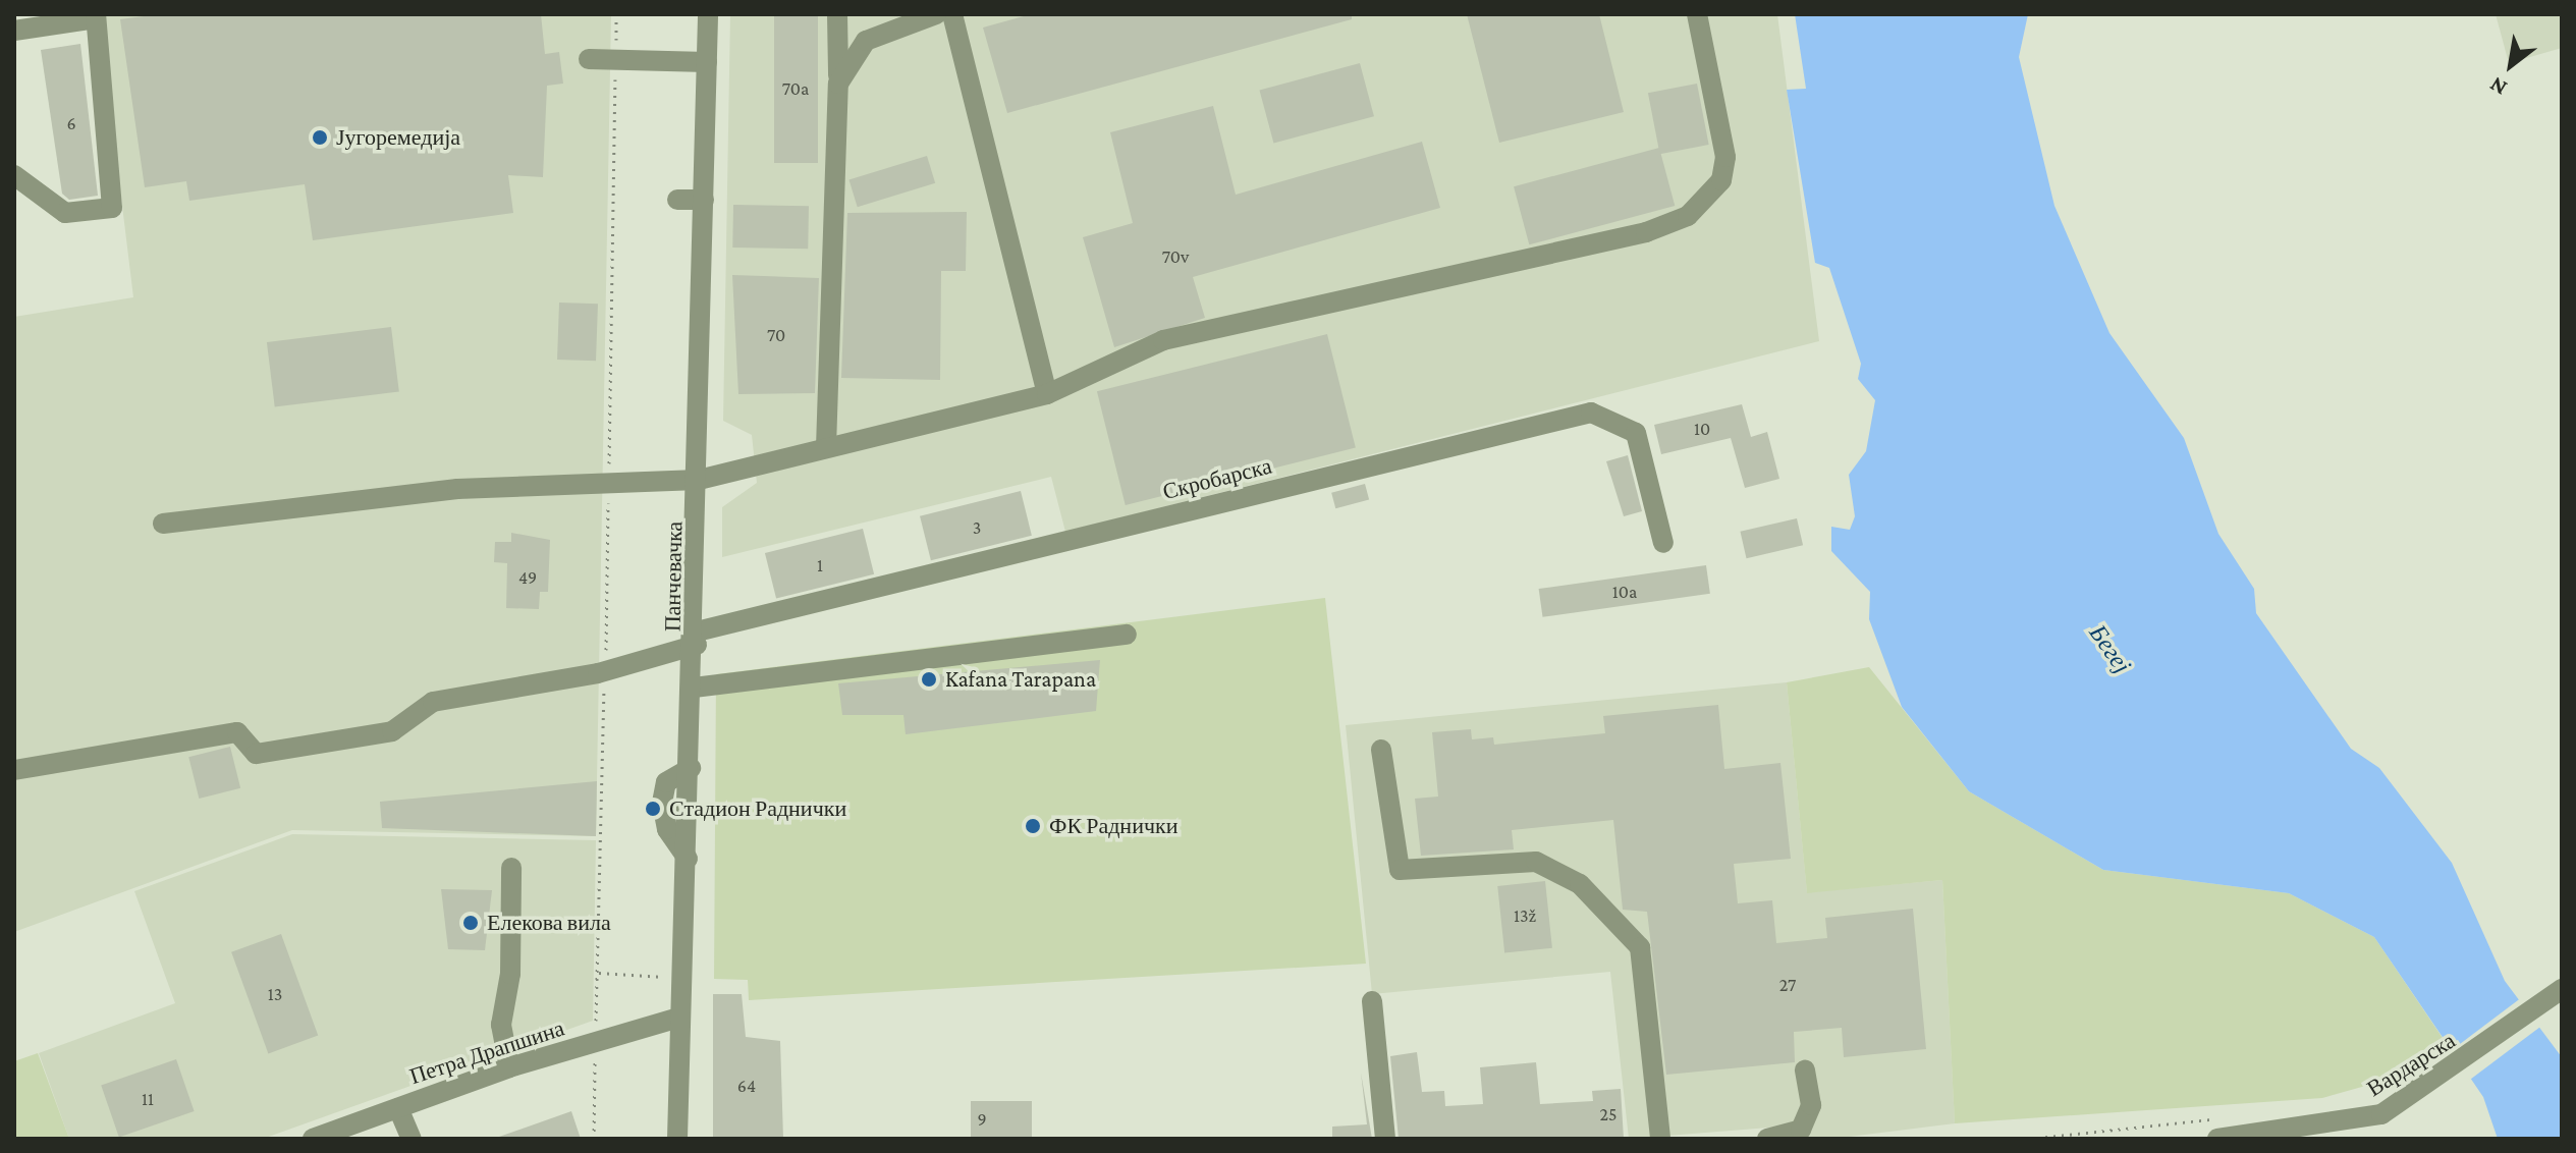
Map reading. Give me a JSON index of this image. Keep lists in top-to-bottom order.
{
  "streets": {
    "street": [
      "Скробарска",
      "Панчевачка",
      "Петра Драпшина",
      "Вардарска"
    ]
  },
  "crossings": [
    ["Скробарска", "Панчевачка"],
    ["Панчевачка", "Петра Драпшина"]
  ],
  "water": ["Бегеј"],
  "places": [
    "Југоремедија",
    "Kafana Tarapana",
    "Стадион Раднички",
    "ФК Раднички",
    "Елекова вила"
  ],
  "house_numbers": [
    "70a",
    "6",
    "70v",
    "70",
    "10",
    "3",
    "1",
    "49",
    "10a",
    "13ž",
    "27",
    "13",
    "64",
    "11",
    "25",
    "9"
  ],
  "north": "bottom left"
}
